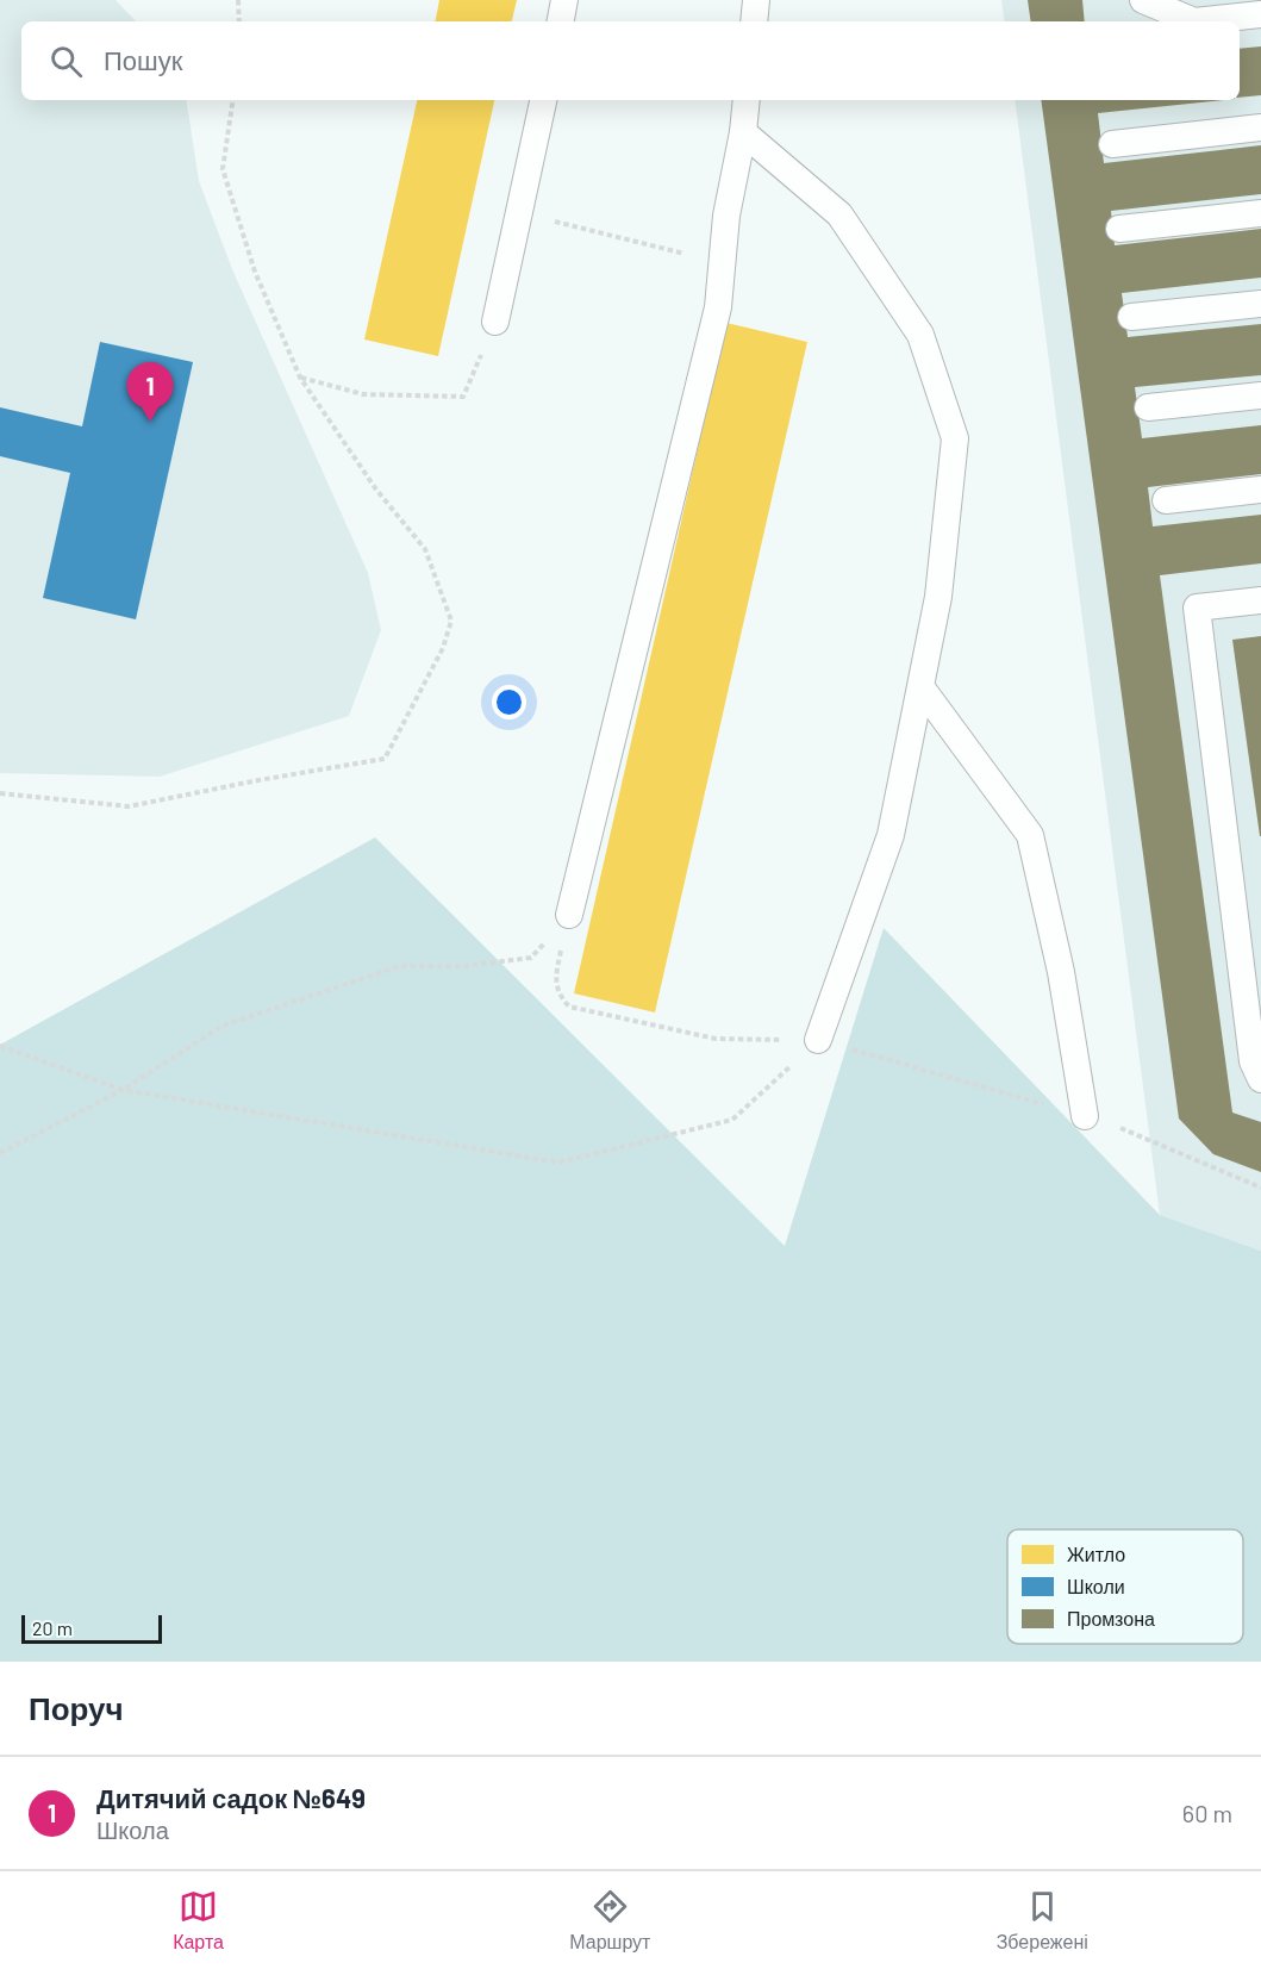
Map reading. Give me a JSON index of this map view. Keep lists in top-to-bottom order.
{
  "legend": ["Житло", "Школи", "Промзона"],
  "scale_bar": "20 m",
  "page": {
    "search": "Пошук",
    "pins": "1",
    "scale": "20 m",
    "heading": "Поруч",
    "list": [
      {
        "mark": "1",
        "name": "Дитячий садок №649",
        "note": "Школа",
        "value": "60 m"
      }
    ],
    "nav": ["Карта", "Маршрут", "Збережені"]
  }
}
